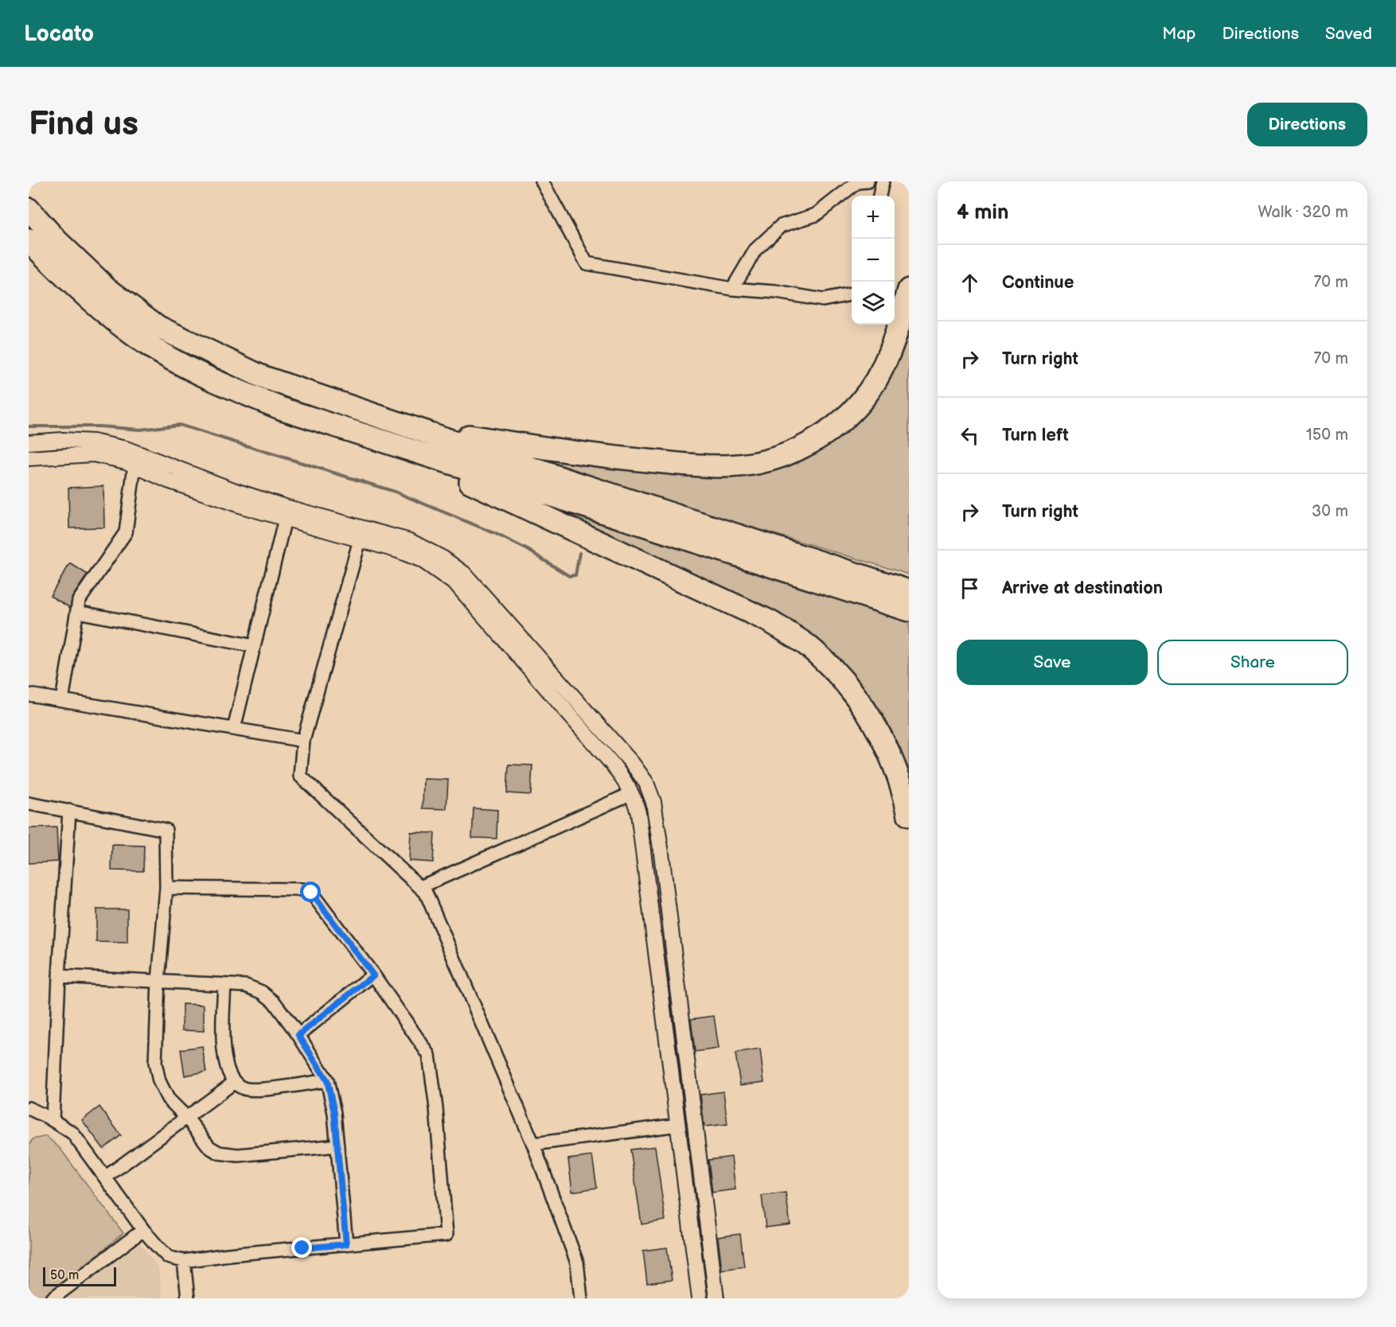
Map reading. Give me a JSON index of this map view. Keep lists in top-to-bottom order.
{
  "scale_bar": "50 m",
  "page": {
    "header": "Locato",
    "nav": ["Map", "Directions", "Saved"],
    "buttons": [
      "Directions",
      ["Save", "Share"]
    ],
    "title": "Find us",
    "heading": ["4 min", "Walk · 320 m"],
    "map_buttons": ["+", "−"],
    "list": [
      ["Continue", "70 m"],
      ["Turn right", "70 m"],
      ["Turn left", "150 m"],
      ["Turn right", "30 m"],
      "Arrive at destination"
    ],
    "scale": "50 m"
  }
}
